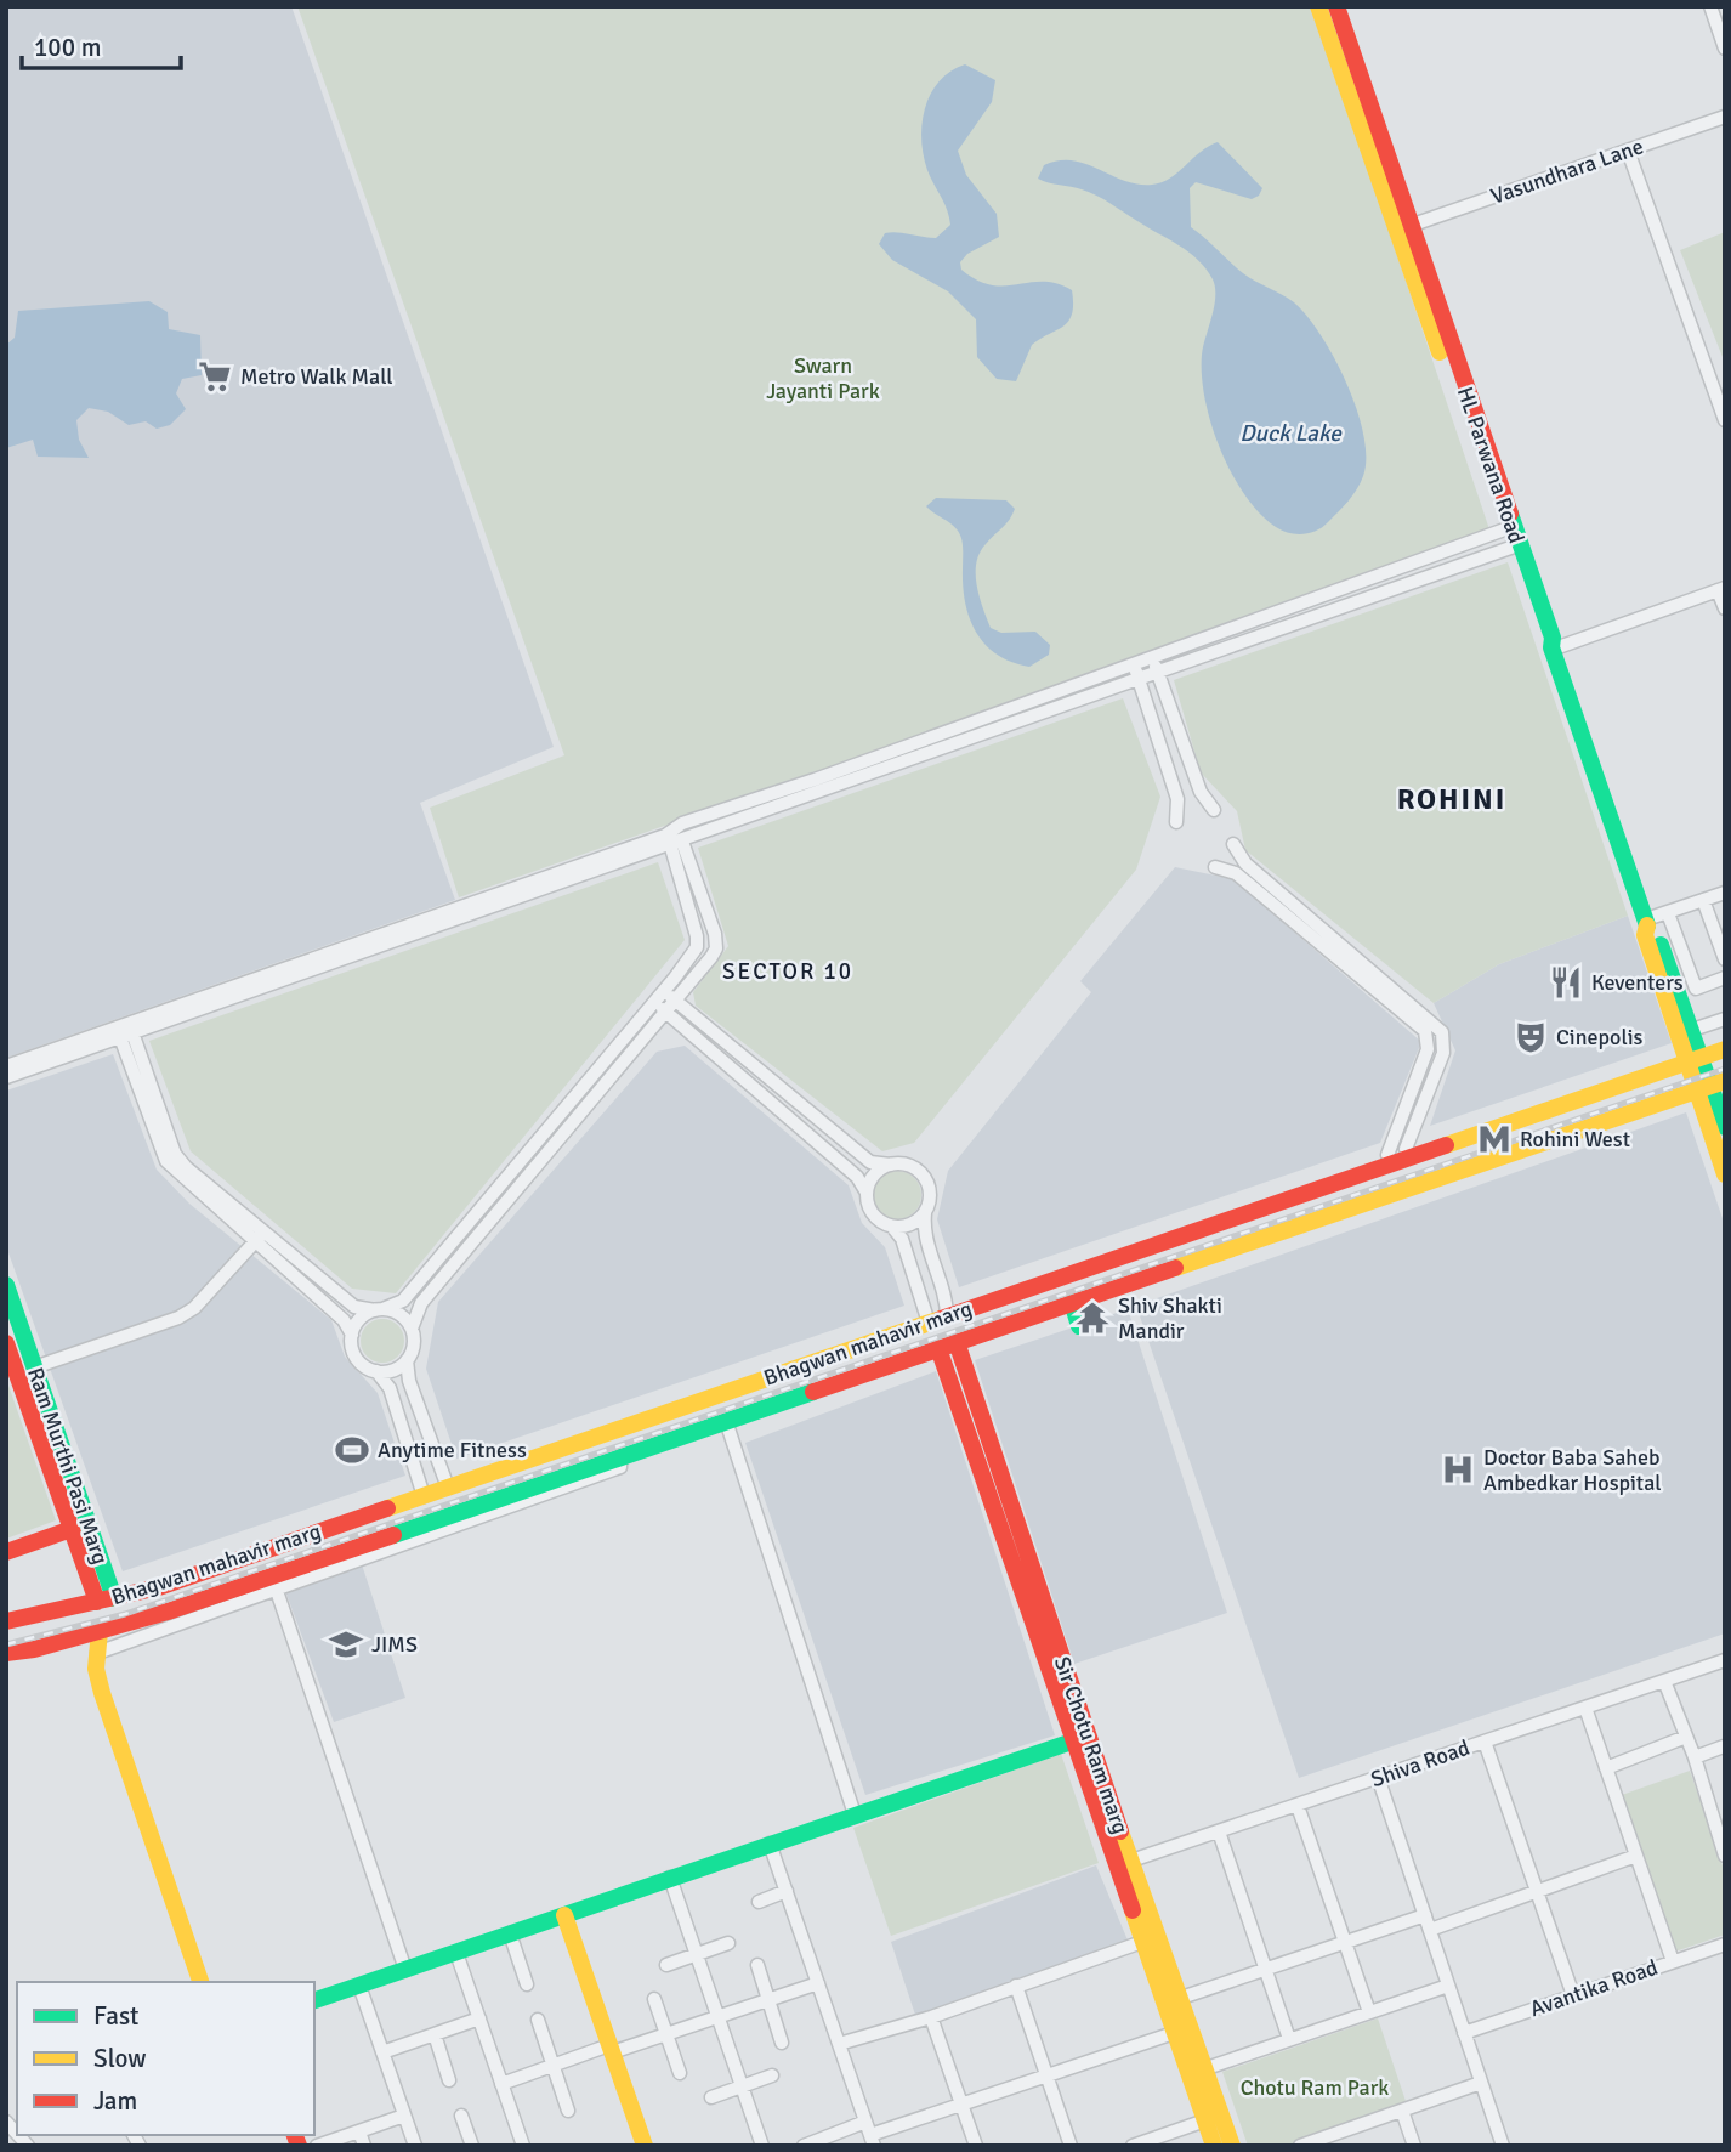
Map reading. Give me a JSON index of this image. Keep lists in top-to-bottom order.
{
  "streets": {
    "street": [
      "Vasundhara Lane",
      "HL Parwana Road",
      "Bhagwan mahavir marg",
      "Ram Murthi Pasi Marg",
      "Sir Chotu Ram marg",
      "Shiva Road",
      "Avantika Road"
    ]
  },
  "crossings": [
    ["Vasundhara Lane", "HL Parwana Road"],
    ["HL Parwana Road", "Bhagwan mahavir marg"],
    ["Bhagwan mahavir marg", "Ram Murthi Pasi Marg"],
    ["Bhagwan mahavir marg", "Sir Chotu Ram marg"],
    ["Sir Chotu Ram marg", "Shiva Road"]
  ],
  "districts": ["ROHINI", "SECTOR 10"],
  "water": ["Duck Lake"],
  "parks": ["Swarn Jayanti Park", "Chotu Ram Park"],
  "places": {
    "supermarket": ["Metro Walk Mall"],
    "restaurant": ["Keventers"],
    "theatre": ["Cinepolis"],
    "metro station": ["Rohini West"],
    "temple": ["Shiv Shakti Mandir"],
    "sports": ["Anytime Fitness"],
    "hospital": ["Doctor Baba Saheb Ambedkar Hospital"],
    "school or university": ["JIMS"]
  },
  "legend": ["Fast", "Slow", "Jam"],
  "scale_bar": "100 m"
}
